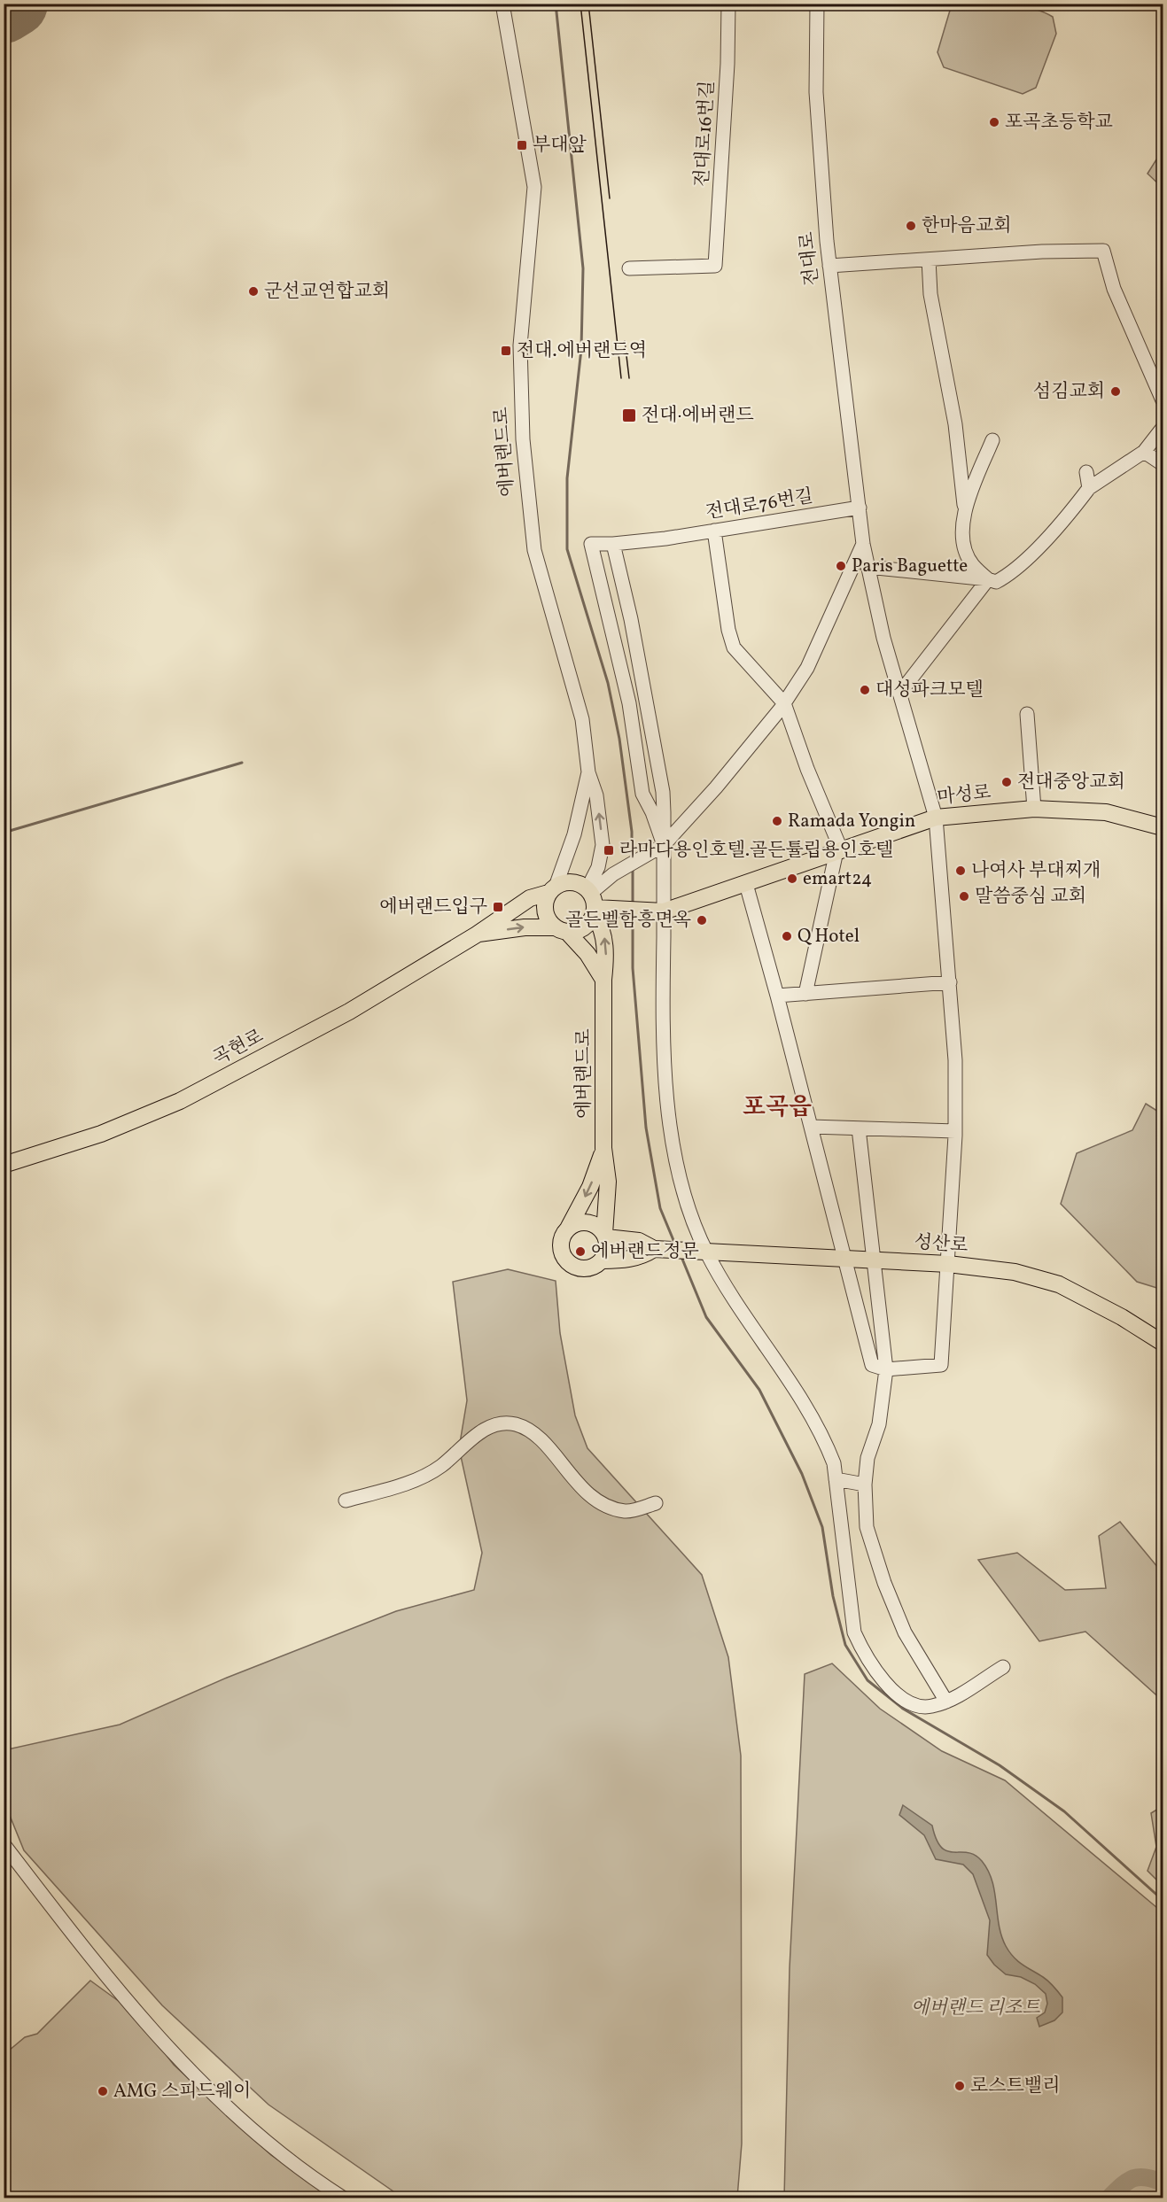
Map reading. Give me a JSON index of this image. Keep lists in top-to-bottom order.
{
  "streets": {
    "main road": [
      "에버랜드로",
      "마성로",
      "곡현로",
      "성산로"
    ],
    "street": ["전대로16번길", "전대로", "전대로76번길"]
  },
  "crossings": [
    ["전대로", "전대로76번길"],
    ["전대로", "마성로"],
    ["전대로", "성산로"],
    ["에버랜드로", "곡현로"]
  ],
  "districts": ["포곡읍"],
  "parks": ["에버랜드 리조트"],
  "places": {
    "other": [
      "포곡초등학교",
      "한마음교회",
      "군선교연합교회",
      "섬김교회",
      "Paris Baguette",
      "대성파크모텔",
      "전대중앙교회",
      "Ramada Yongin",
      "나여사 부대찌개",
      "emart24",
      "말씀중심 교회",
      "골든벨함흥면옥",
      "Q Hotel",
      "에버랜드정문",
      "로스트밸리",
      "AMG 스피드웨이"
    ],
    "transit": [
      "부대앞",
      "전대.에버랜드역",
      "전대·에버랜드",
      "라마다용인호텔.골든튤립용인호텔",
      "에버랜드입구"
    ]
  }
}
